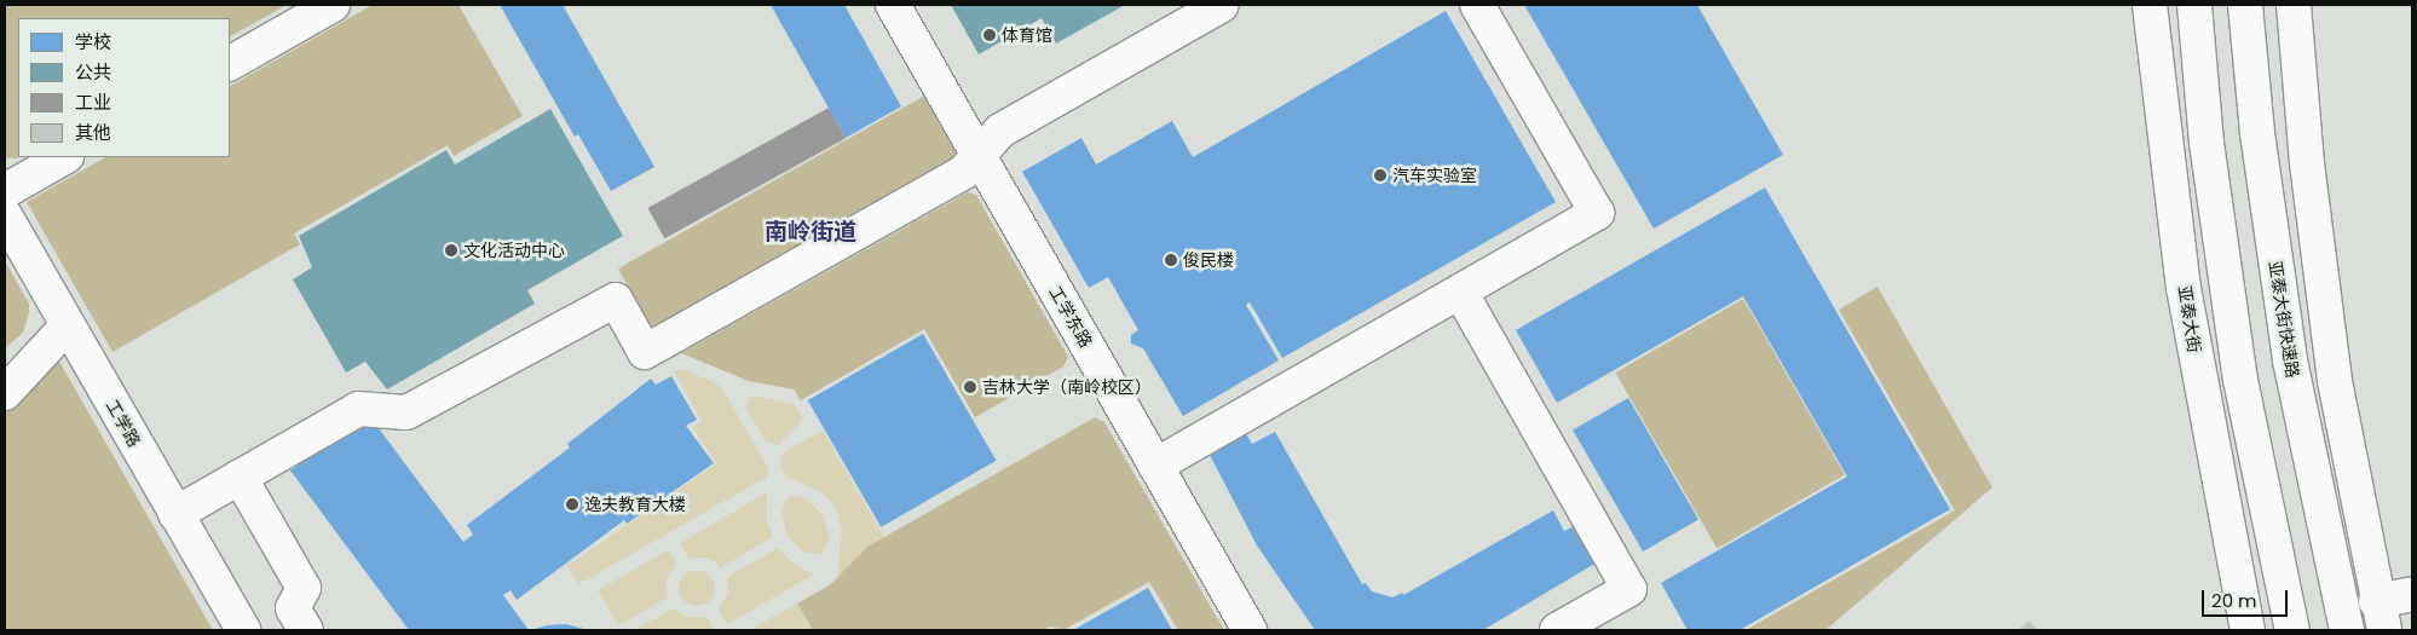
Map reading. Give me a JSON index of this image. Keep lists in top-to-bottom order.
{
  "streets": {
    "main road": [
      "工学东路",
      "亚泰大街",
      "亚泰大街快速路",
      "工学路"
    ]
  },
  "districts": ["南岭街道"],
  "places": [
    "体育馆",
    "汽车实验室",
    "文化活动中心",
    "俊民楼",
    "吉林大学（南岭校区）",
    "逸夫教育大楼"
  ],
  "legend": [
    "学校",
    "公共",
    "工业",
    "其他"
  ],
  "scale_bar": "20 m"
}
